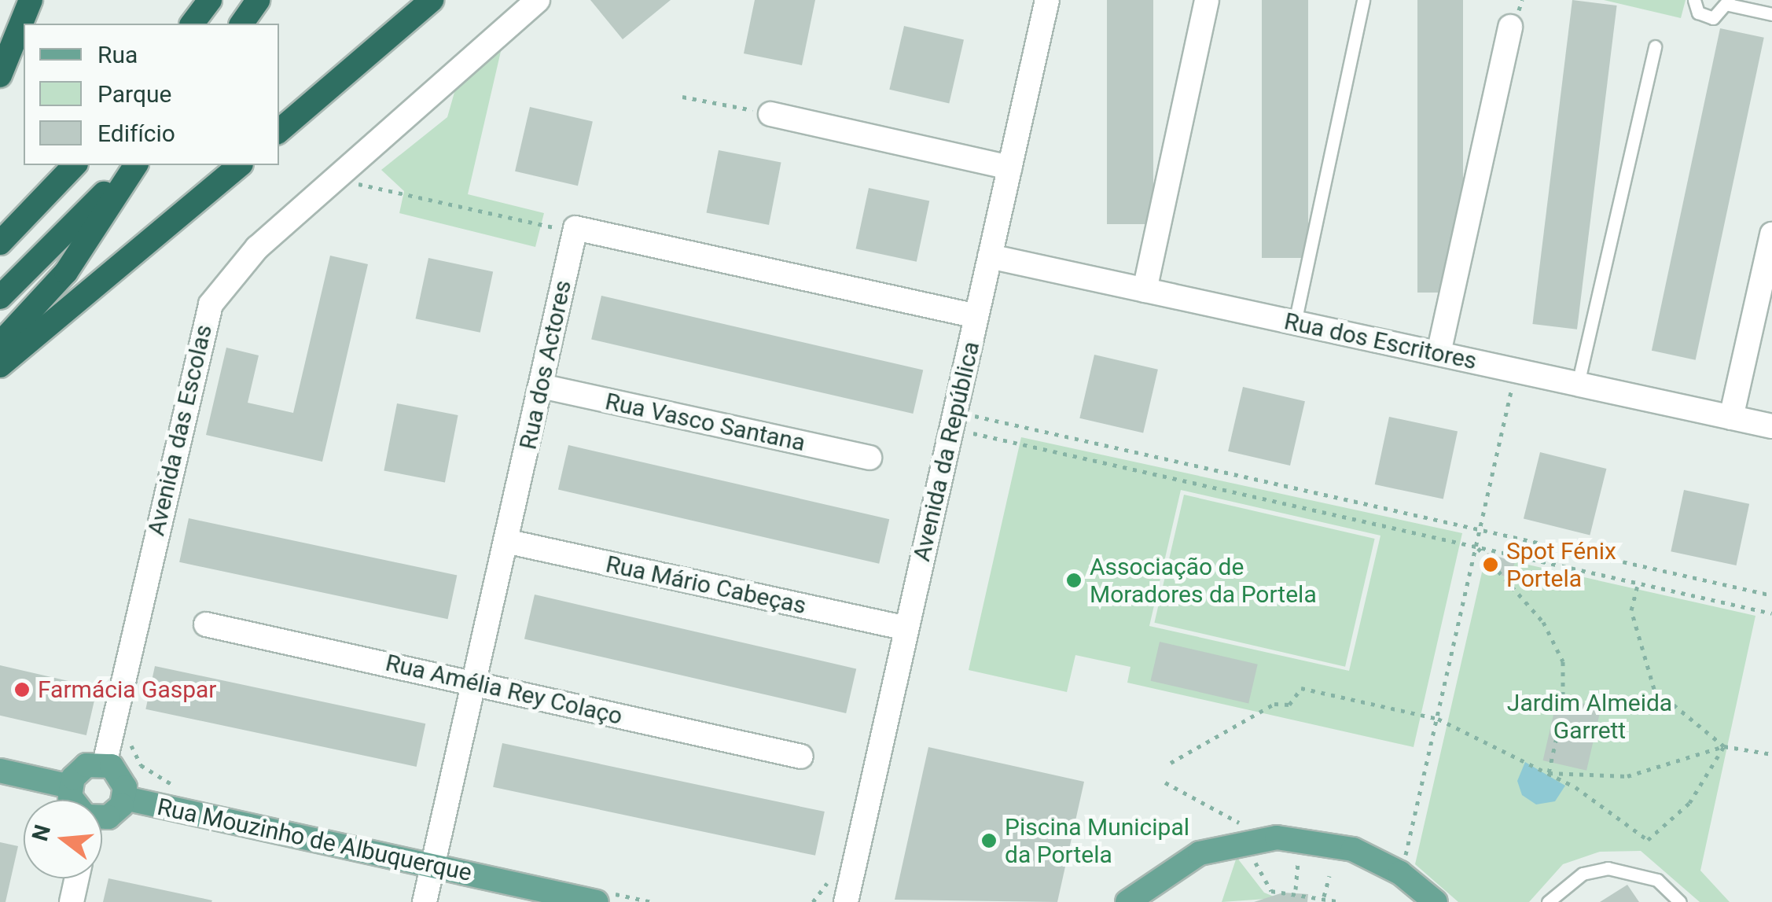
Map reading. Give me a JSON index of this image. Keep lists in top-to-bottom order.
{
  "streets": {
    "main road": ["Rua Mouzinho de Albuquerque"],
    "street": [
      "Rua dos Escritores",
      "Rua dos Actores",
      "Rua Vasco Santana",
      "Avenida das Escolas",
      "Avenida da República",
      "Rua Mário Cabeças",
      "Rua Amélia Rey Colaço"
    ]
  },
  "crossings": [
    ["Rua dos Escritores", "Avenida da República"],
    ["Rua dos Actores", "Rua Vasco Santana"],
    ["Rua dos Actores", "Rua Mário Cabeças"],
    ["Rua dos Actores", "Rua Amélia Rey Colaço"],
    ["Rua dos Actores", "Rua Mouzinho de Albuquerque"],
    ["Avenida da República", "Rua Mário Cabeças"]
  ],
  "parks": ["Jardim Almeida Garrett"],
  "places": [
    "Spot Fénix Portela",
    "Associação de Moradores da Portela",
    "Farmácia Gaspar",
    "Piscina Municipal da Portela"
  ],
  "legend": ["Rua", "Parque", "Edifício"],
  "north": "left"
}
